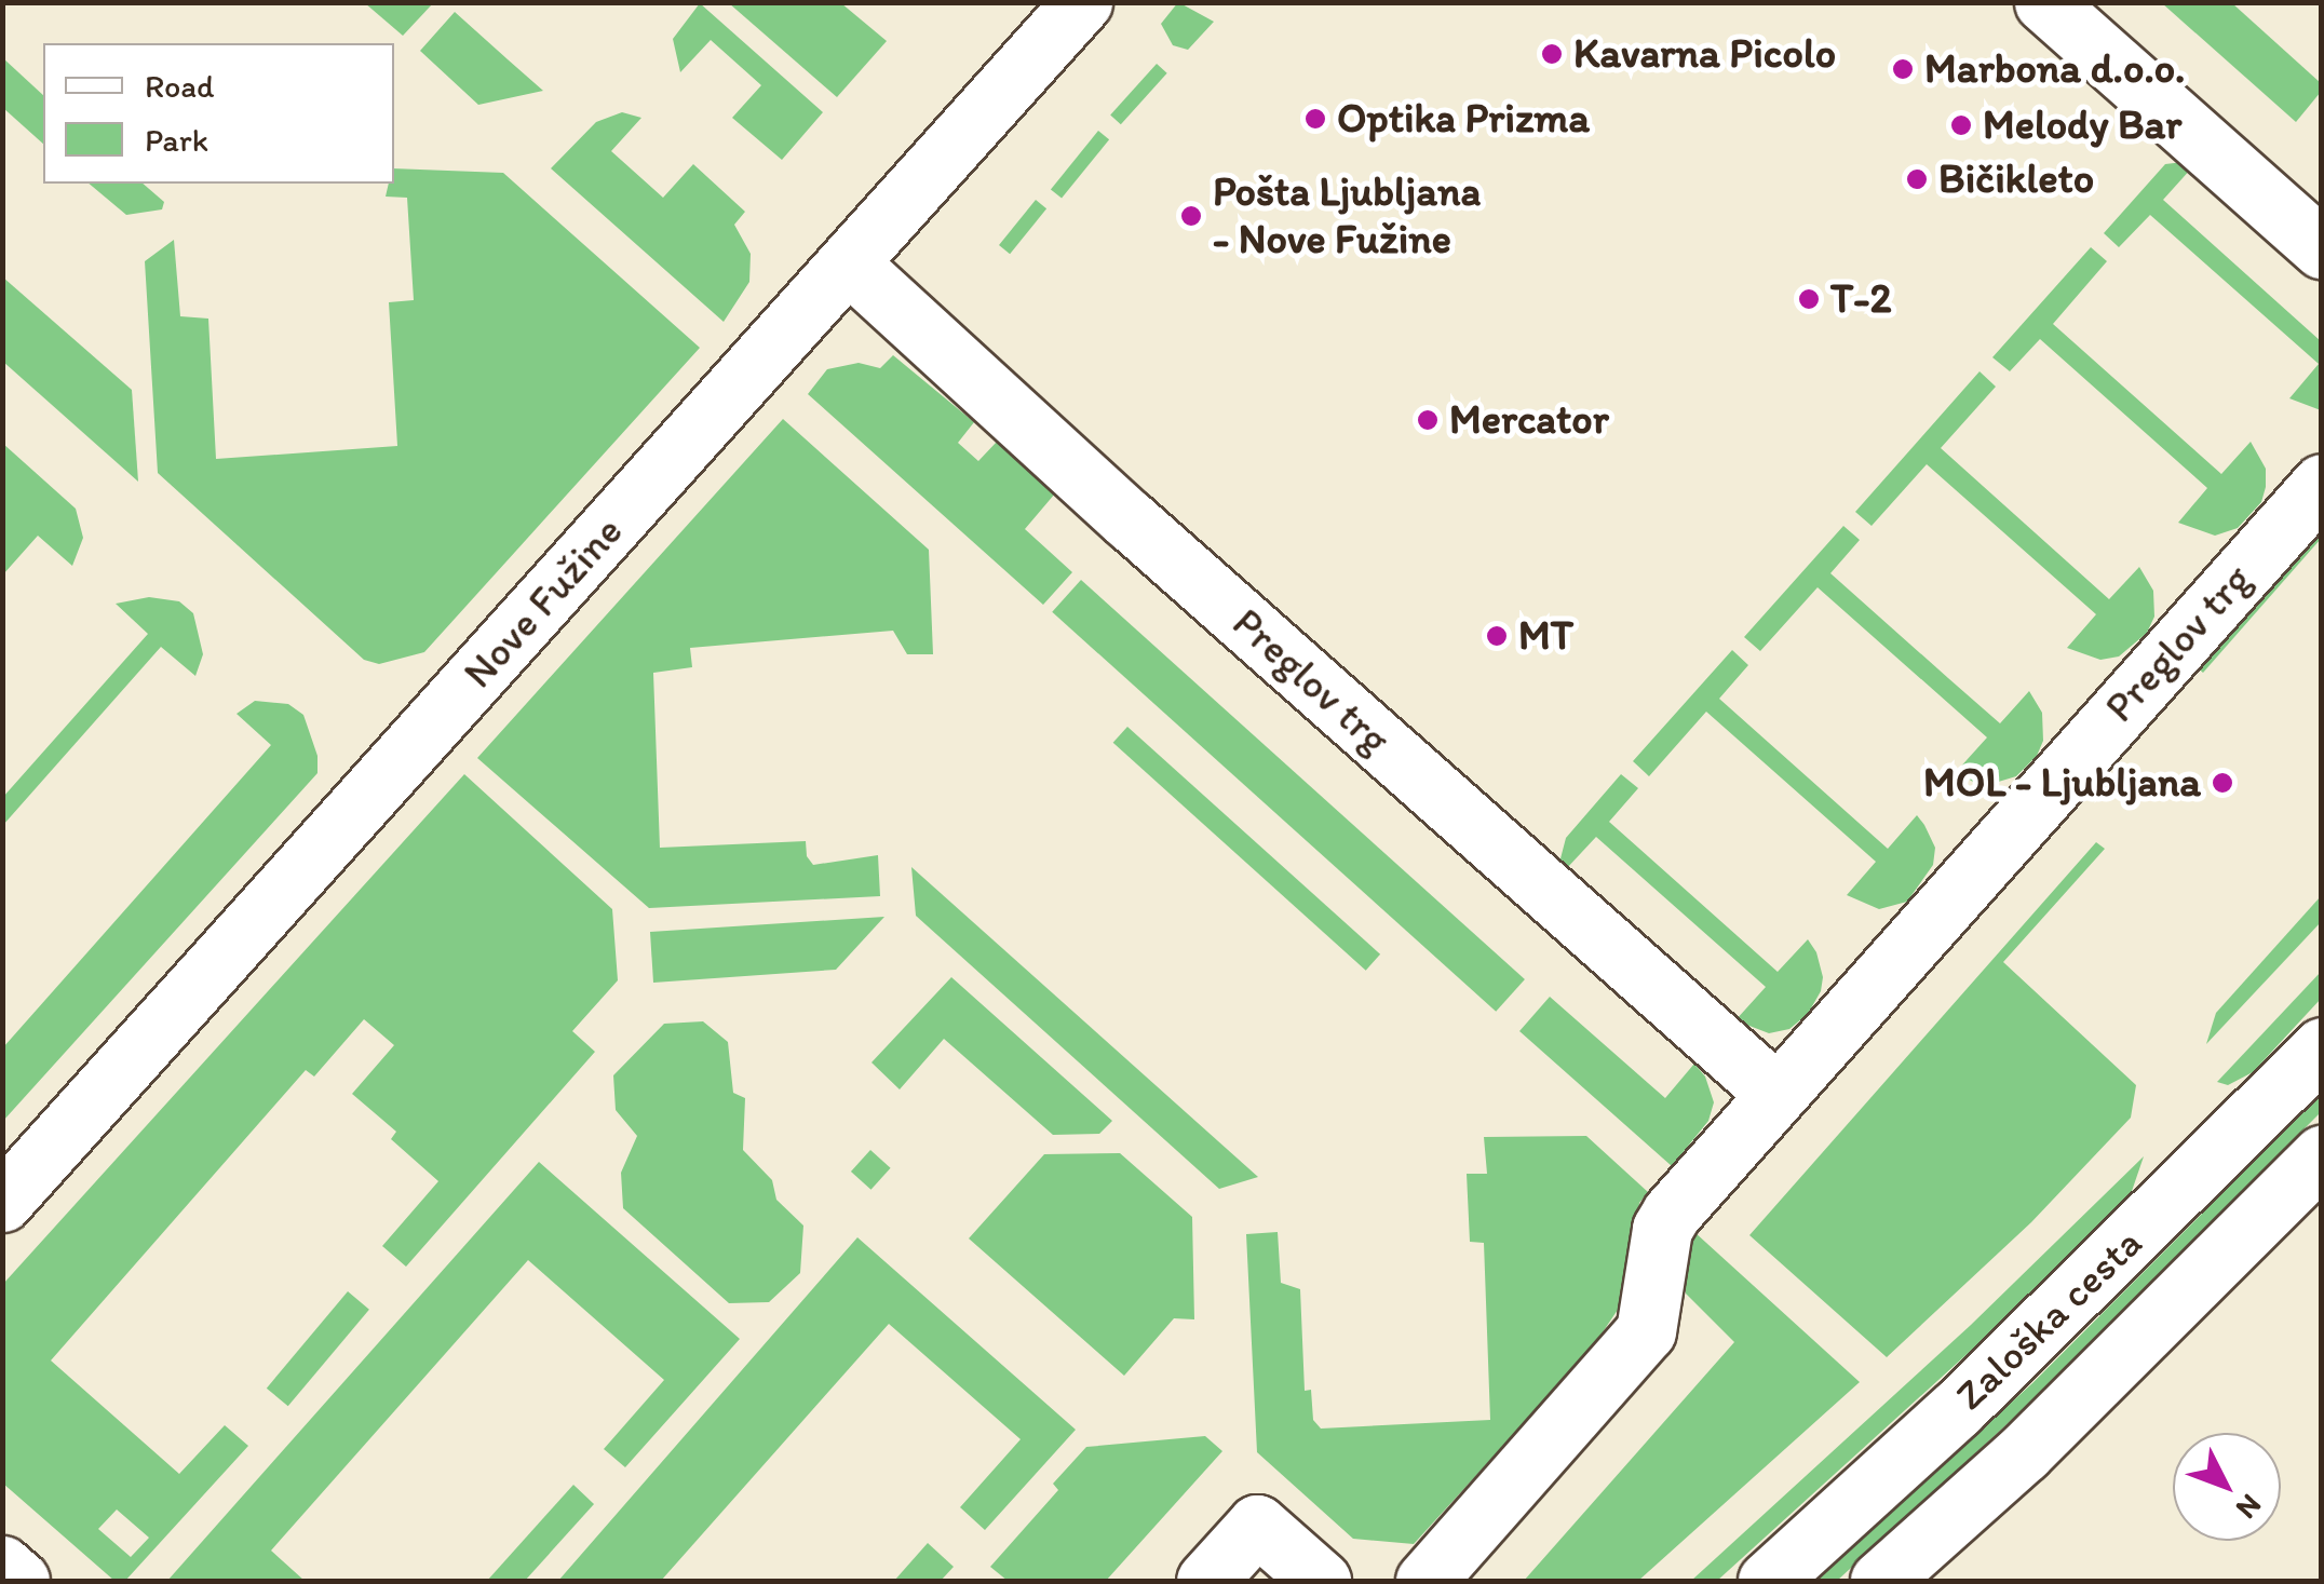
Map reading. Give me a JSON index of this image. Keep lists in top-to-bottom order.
{
  "streets": {
    "street": ["Nove Fužine", "Preglov trg", "Zaloška cesta"]
  },
  "crossings": [
    ["Nove Fužine", "Preglov trg"]
  ],
  "places": [
    "Kavarna Picolo",
    "Marbona d.o.o.",
    "Optika Prizma",
    "Melody Bar",
    "Bičikleto",
    "Pošta Ljubljana - Nove Fužine",
    "T-2",
    "Mercator",
    "MT",
    "MOL - Ljubljana"
  ],
  "legend": ["Road", "Park"],
  "north": "bottom right"
}
